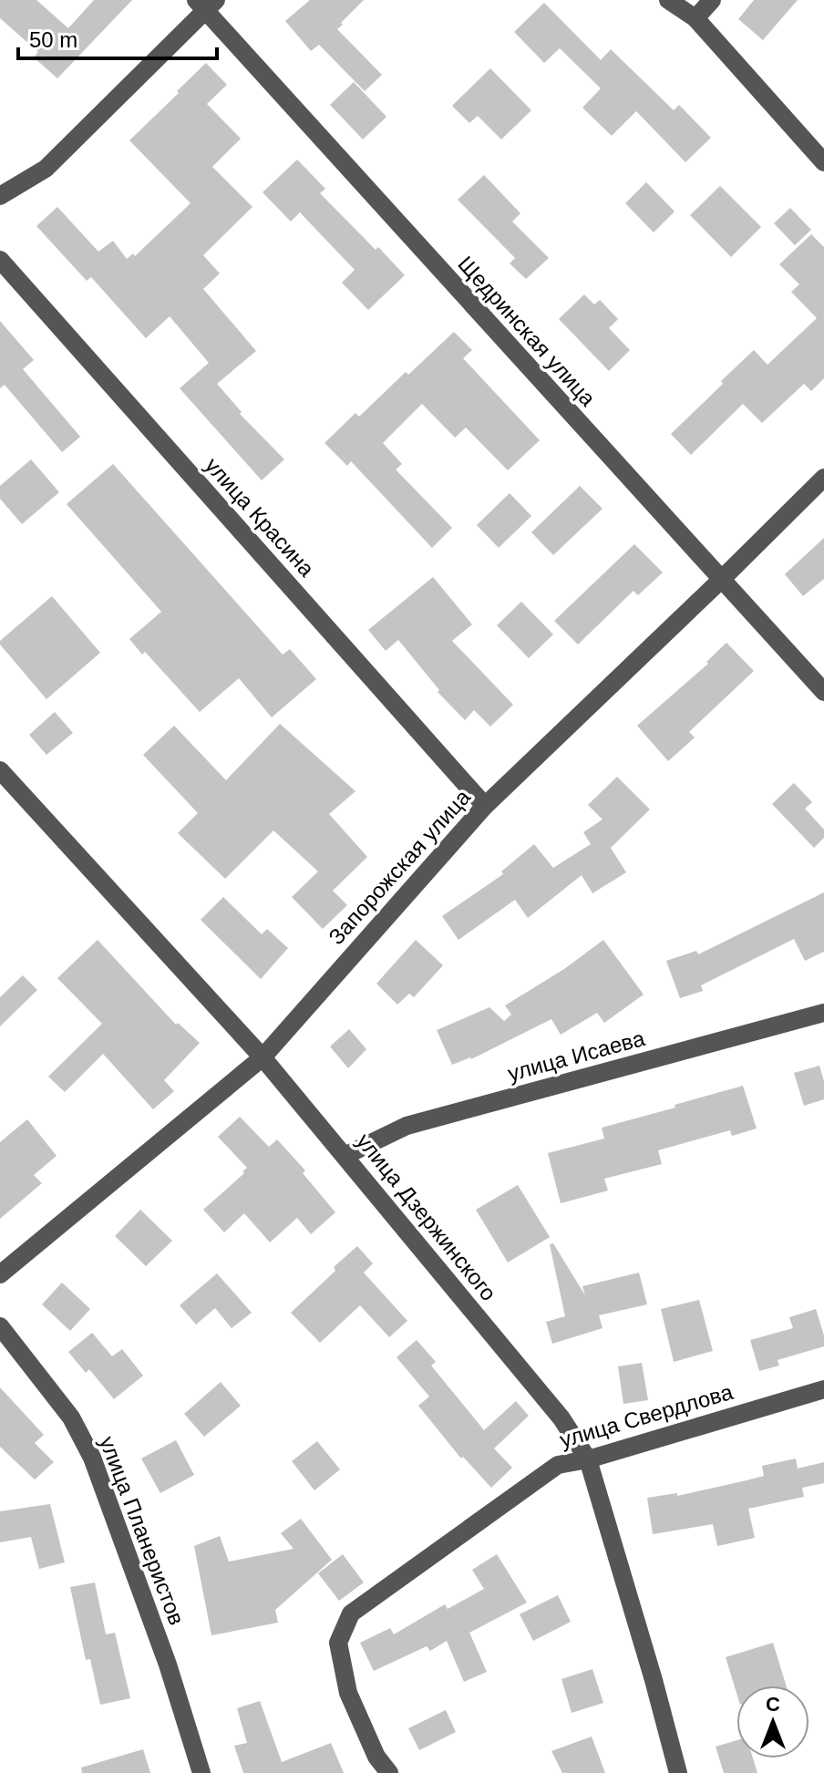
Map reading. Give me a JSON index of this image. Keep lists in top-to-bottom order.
{
  "streets": {
    "street": [
      "Щедринская улица",
      "улица Красина",
      "Запорожская улица",
      "улица Исаева",
      "улица Дзержинского",
      "улица Свердлова",
      "улица Планеристов"
    ]
  },
  "crossings": [
    ["Щедринская улица", "Запорожская улица"],
    ["улица Красина", "Запорожская улица"],
    ["Запорожская улица", "улица Дзержинского"],
    ["улица Исаева", "улица Дзержинского"],
    ["улица Дзержинского", "улица Свердлова"]
  ],
  "scale_bar": "50 m",
  "north": "top"
}
